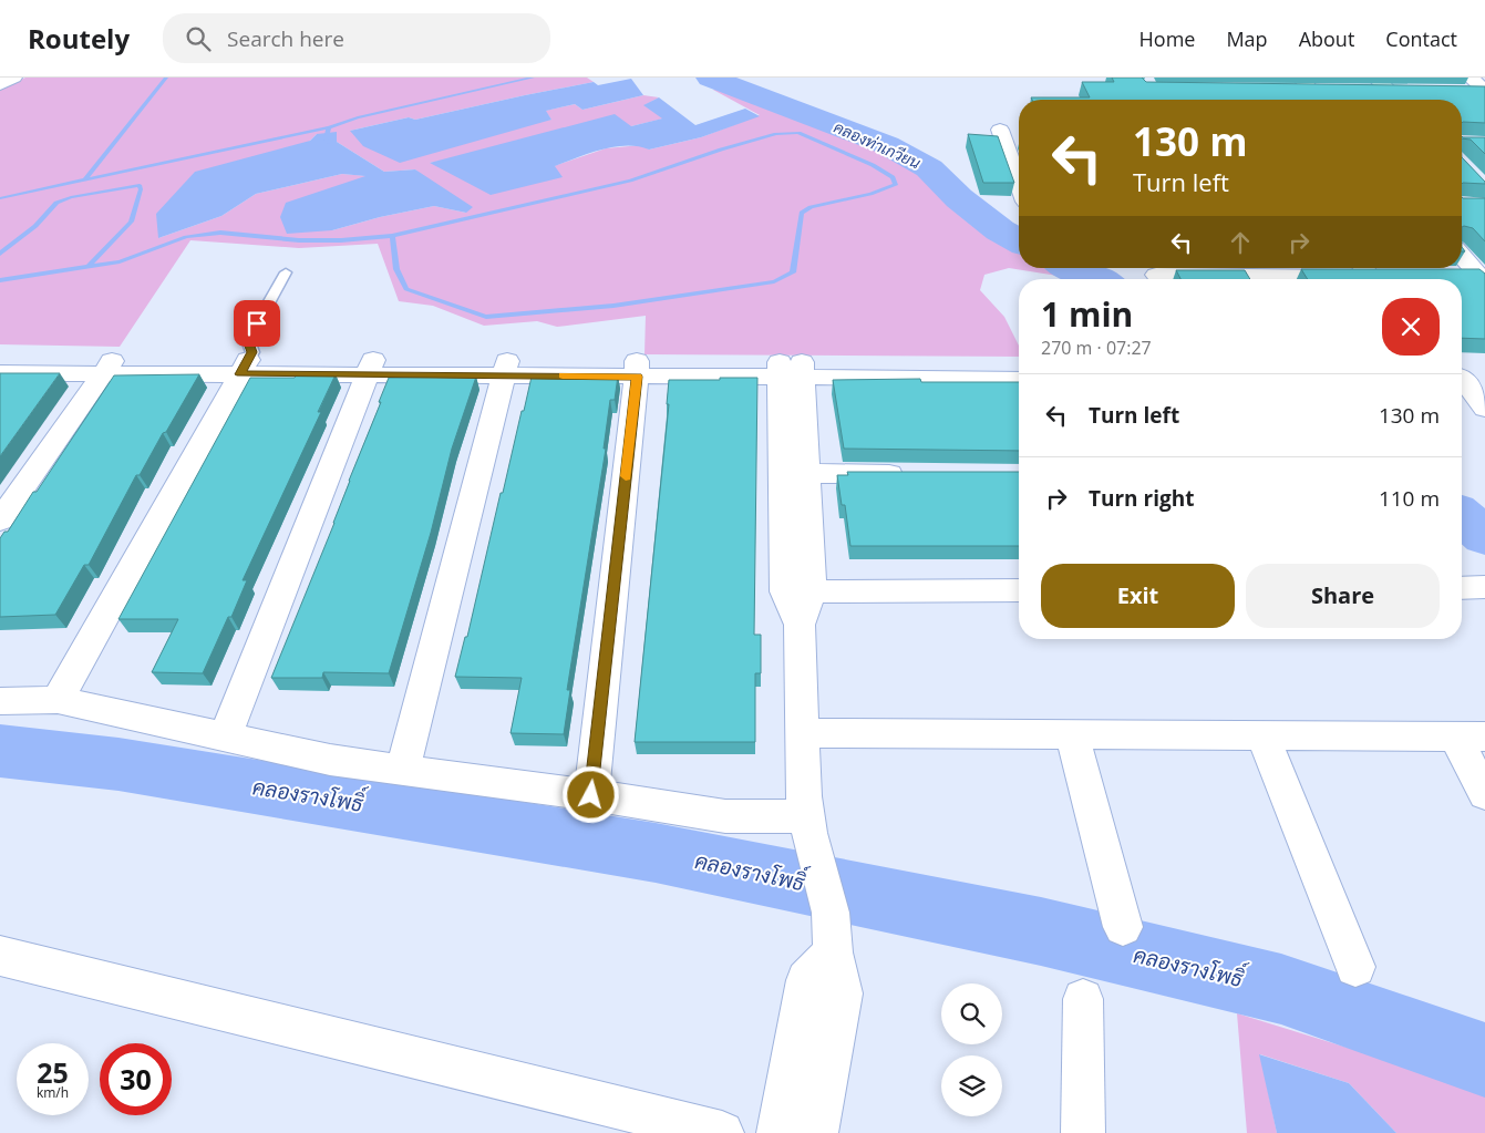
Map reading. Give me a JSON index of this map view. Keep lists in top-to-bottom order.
{
  "water": ["คลองท่าเกวียน", "คลองรางโพธิ์"],
  "page": {
    "header": "Routely",
    "search": "Search here",
    "nav": [
      "Home",
      "Map",
      "About",
      "Contact"
    ],
    "turn": ["130 m", "Turn left"],
    "heading": ["1 min", "270 m · 07:27"],
    "list": [
      {
        "name": "Turn left",
        "value": "130 m"
      },
      {
        "name": "Turn right",
        "value": "110 m"
      }
    ],
    "buttons": ["Exit", "Share"],
    "speed": "25 km/h",
    "limit": "30"
  }
}
